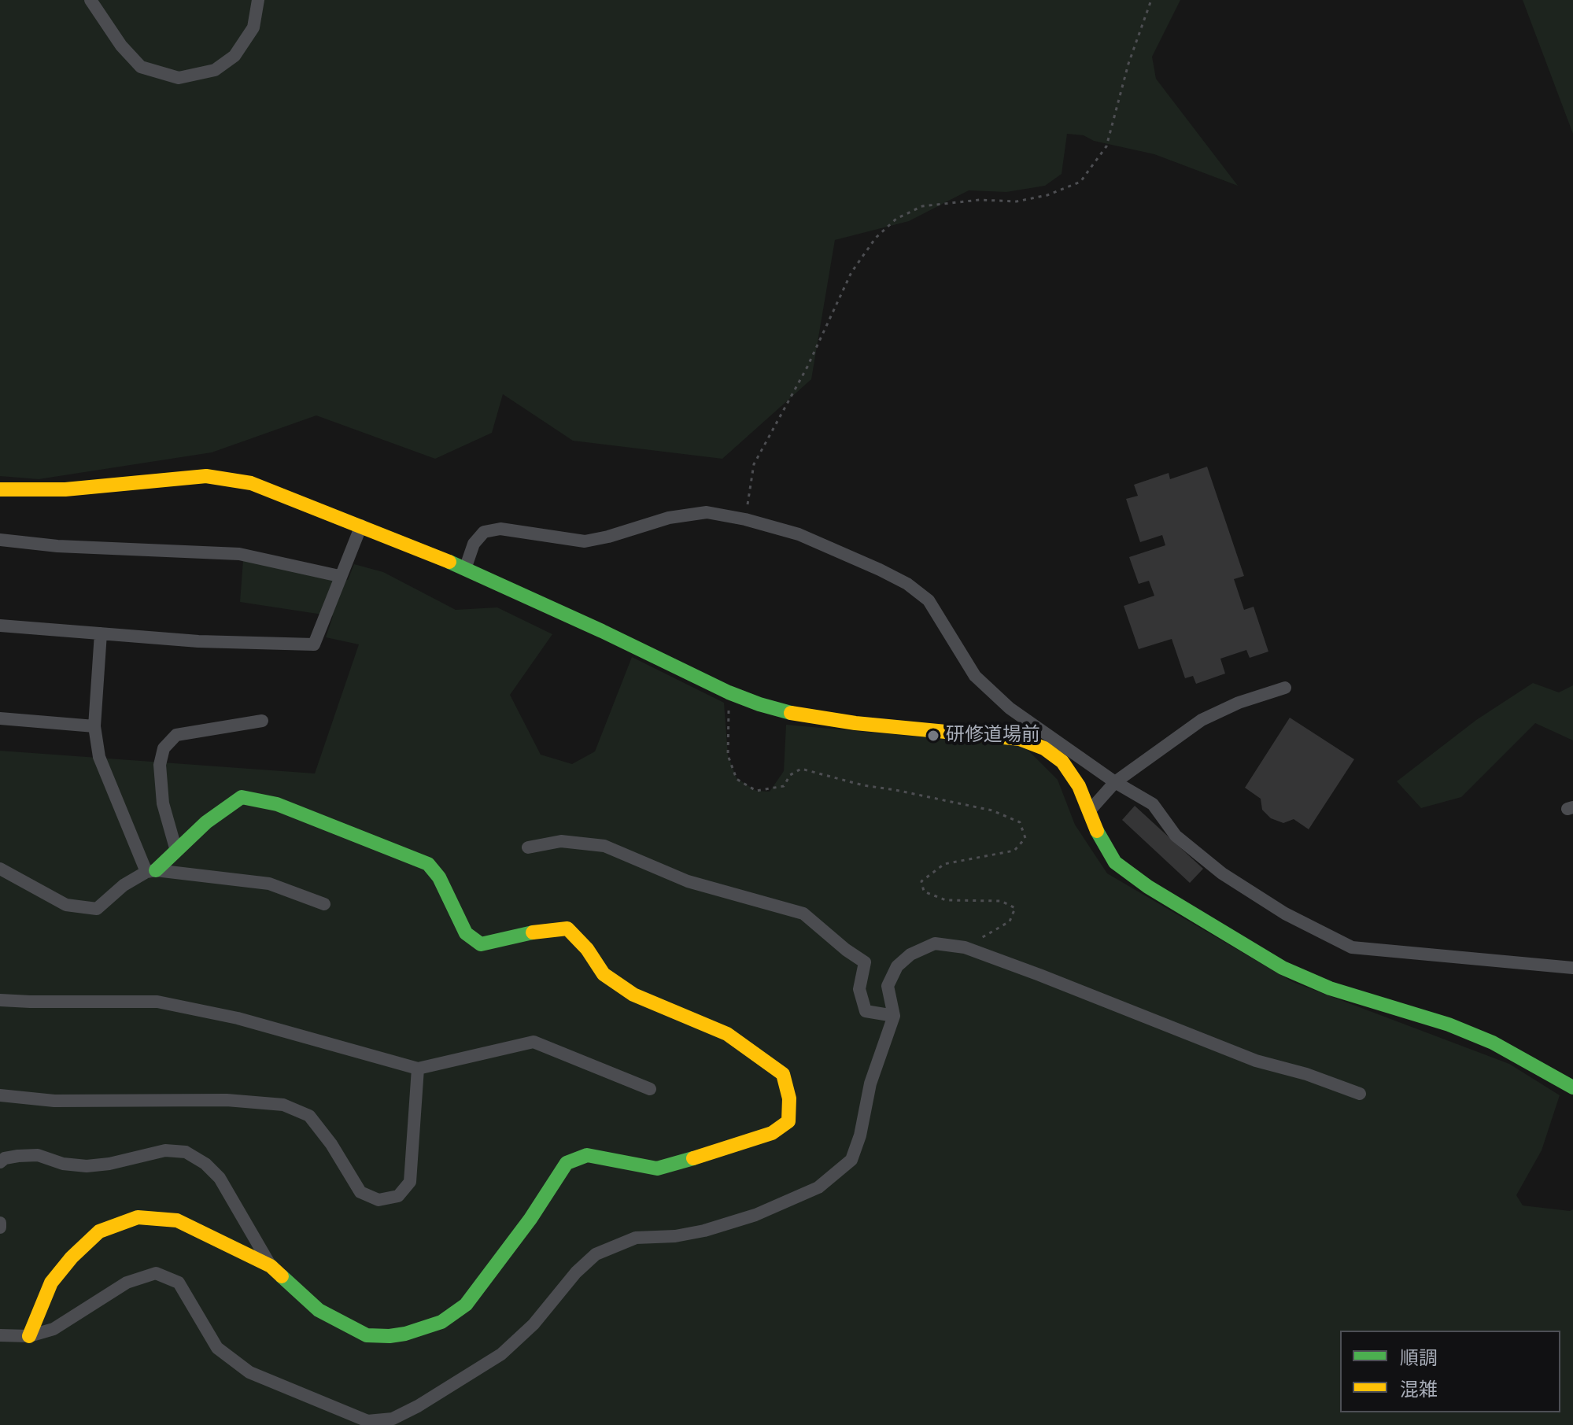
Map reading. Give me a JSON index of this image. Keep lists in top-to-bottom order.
{
  "places": ["研修道場前"],
  "legend": ["順調", "混雑"]
}
